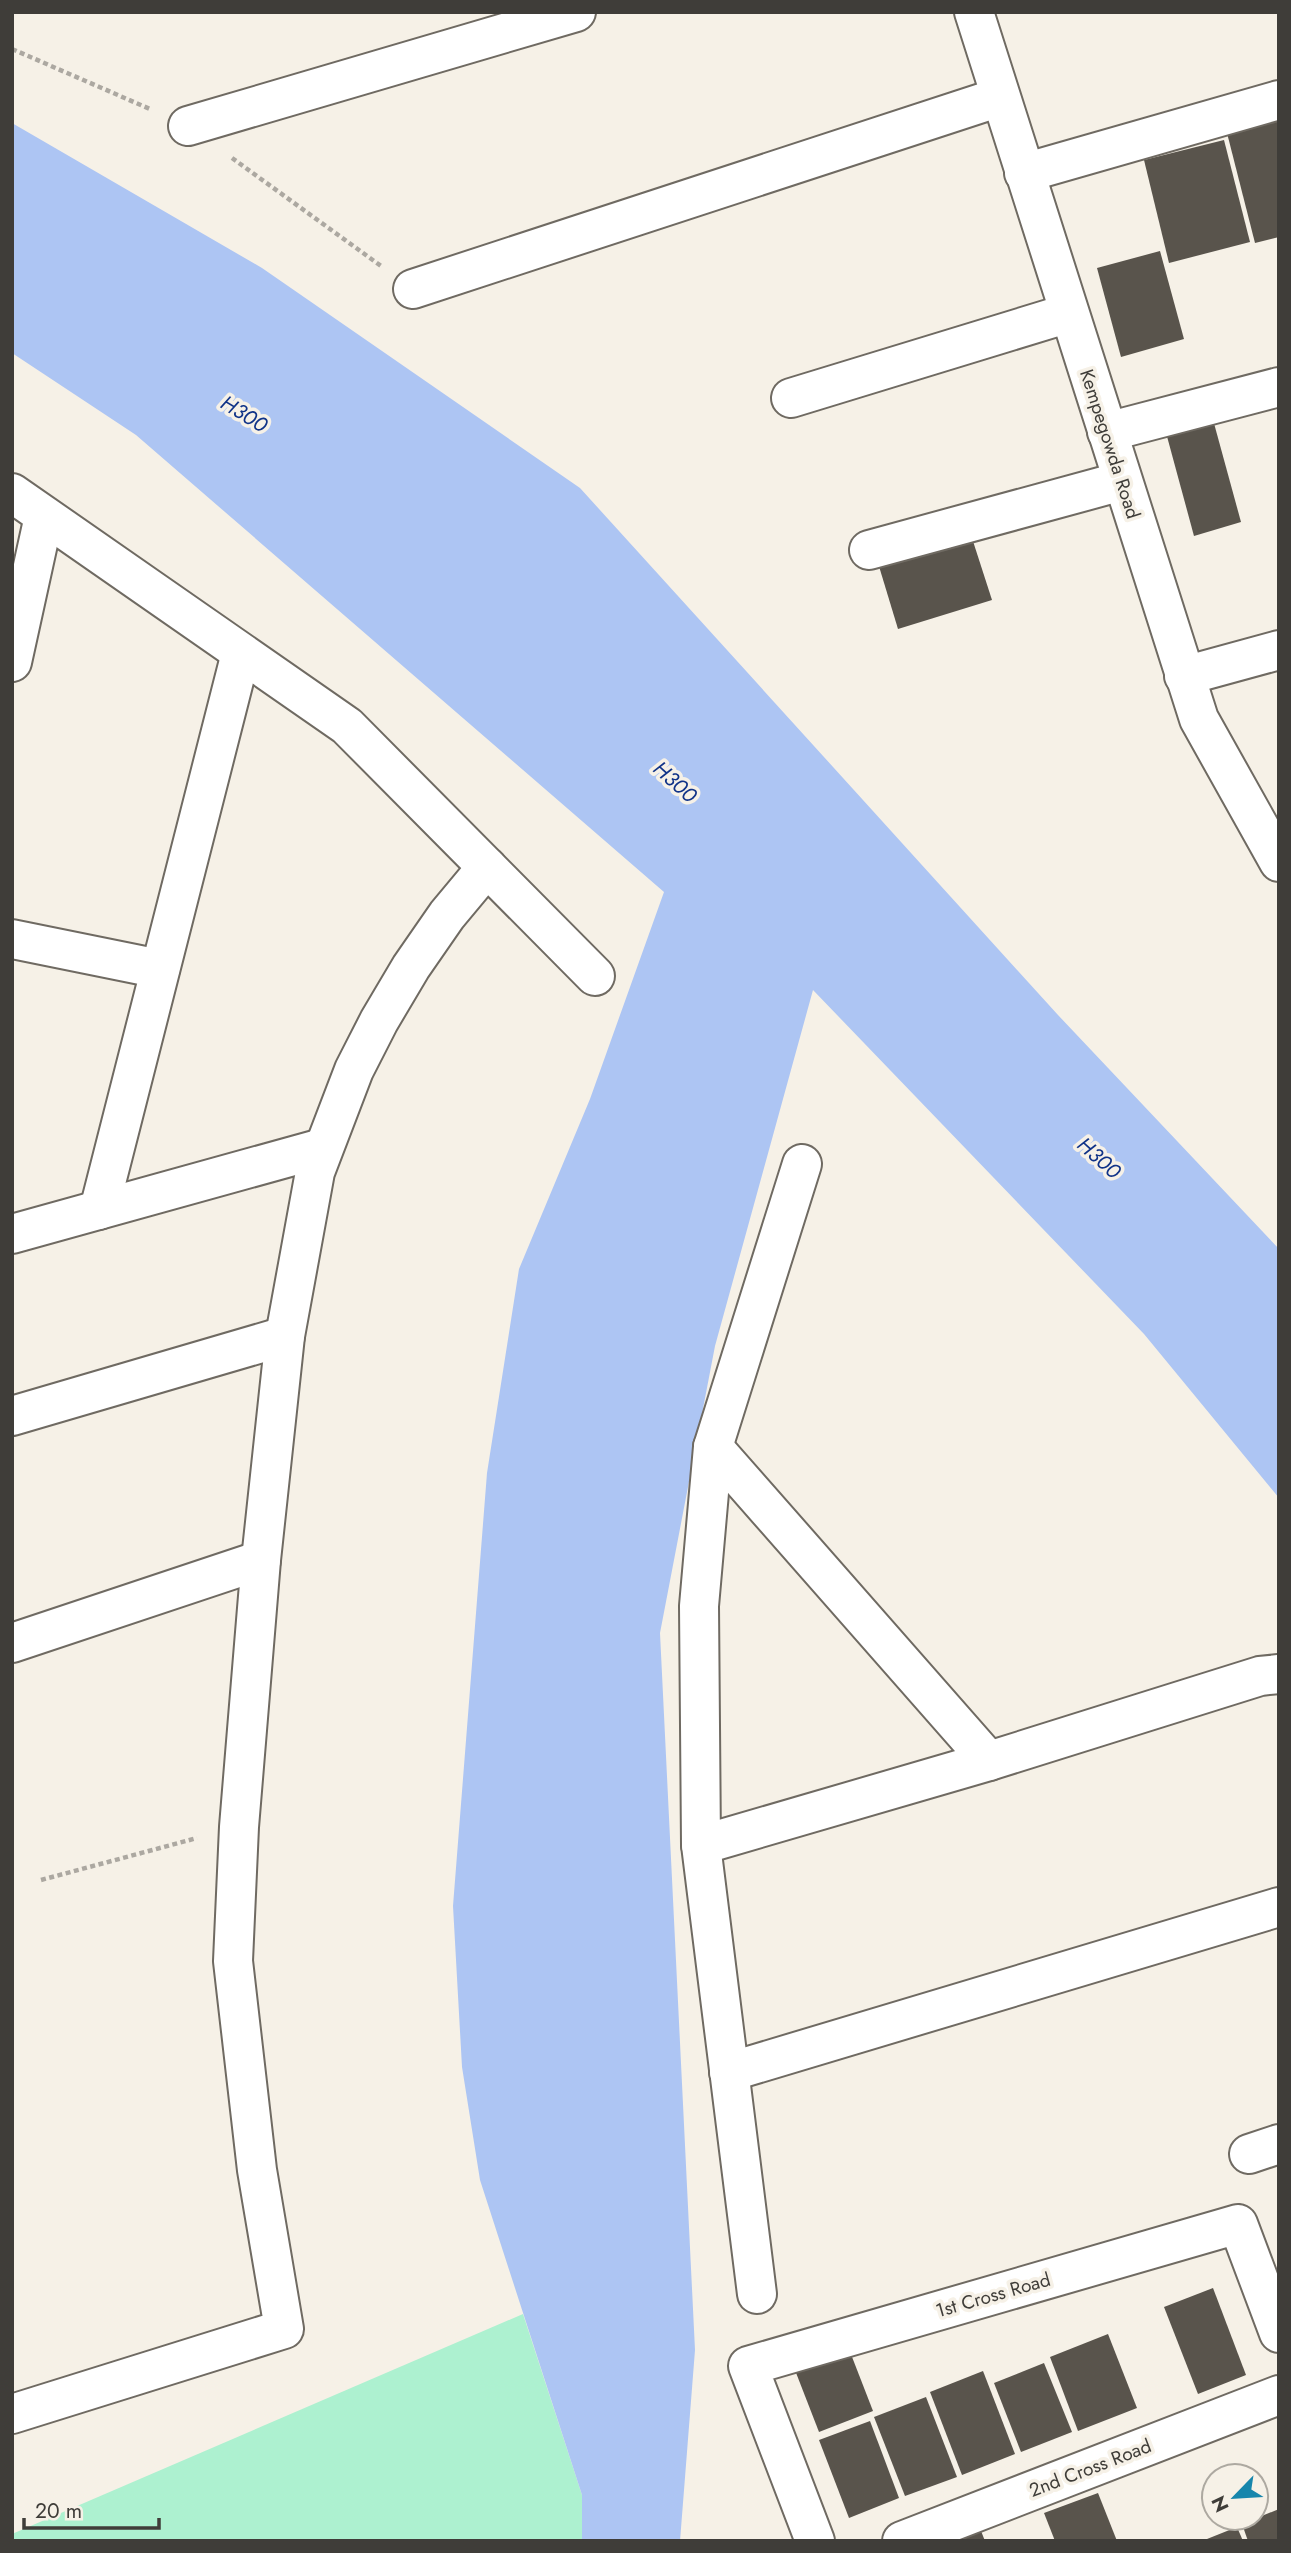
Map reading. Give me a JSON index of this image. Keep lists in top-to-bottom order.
{
  "streets": {
    "street": ["Kempegowda Road", "1st Cross Road", "2nd Cross Road"]
  },
  "water": ["H300"],
  "scale_bar": "20 m",
  "north": "bottom left"
}
